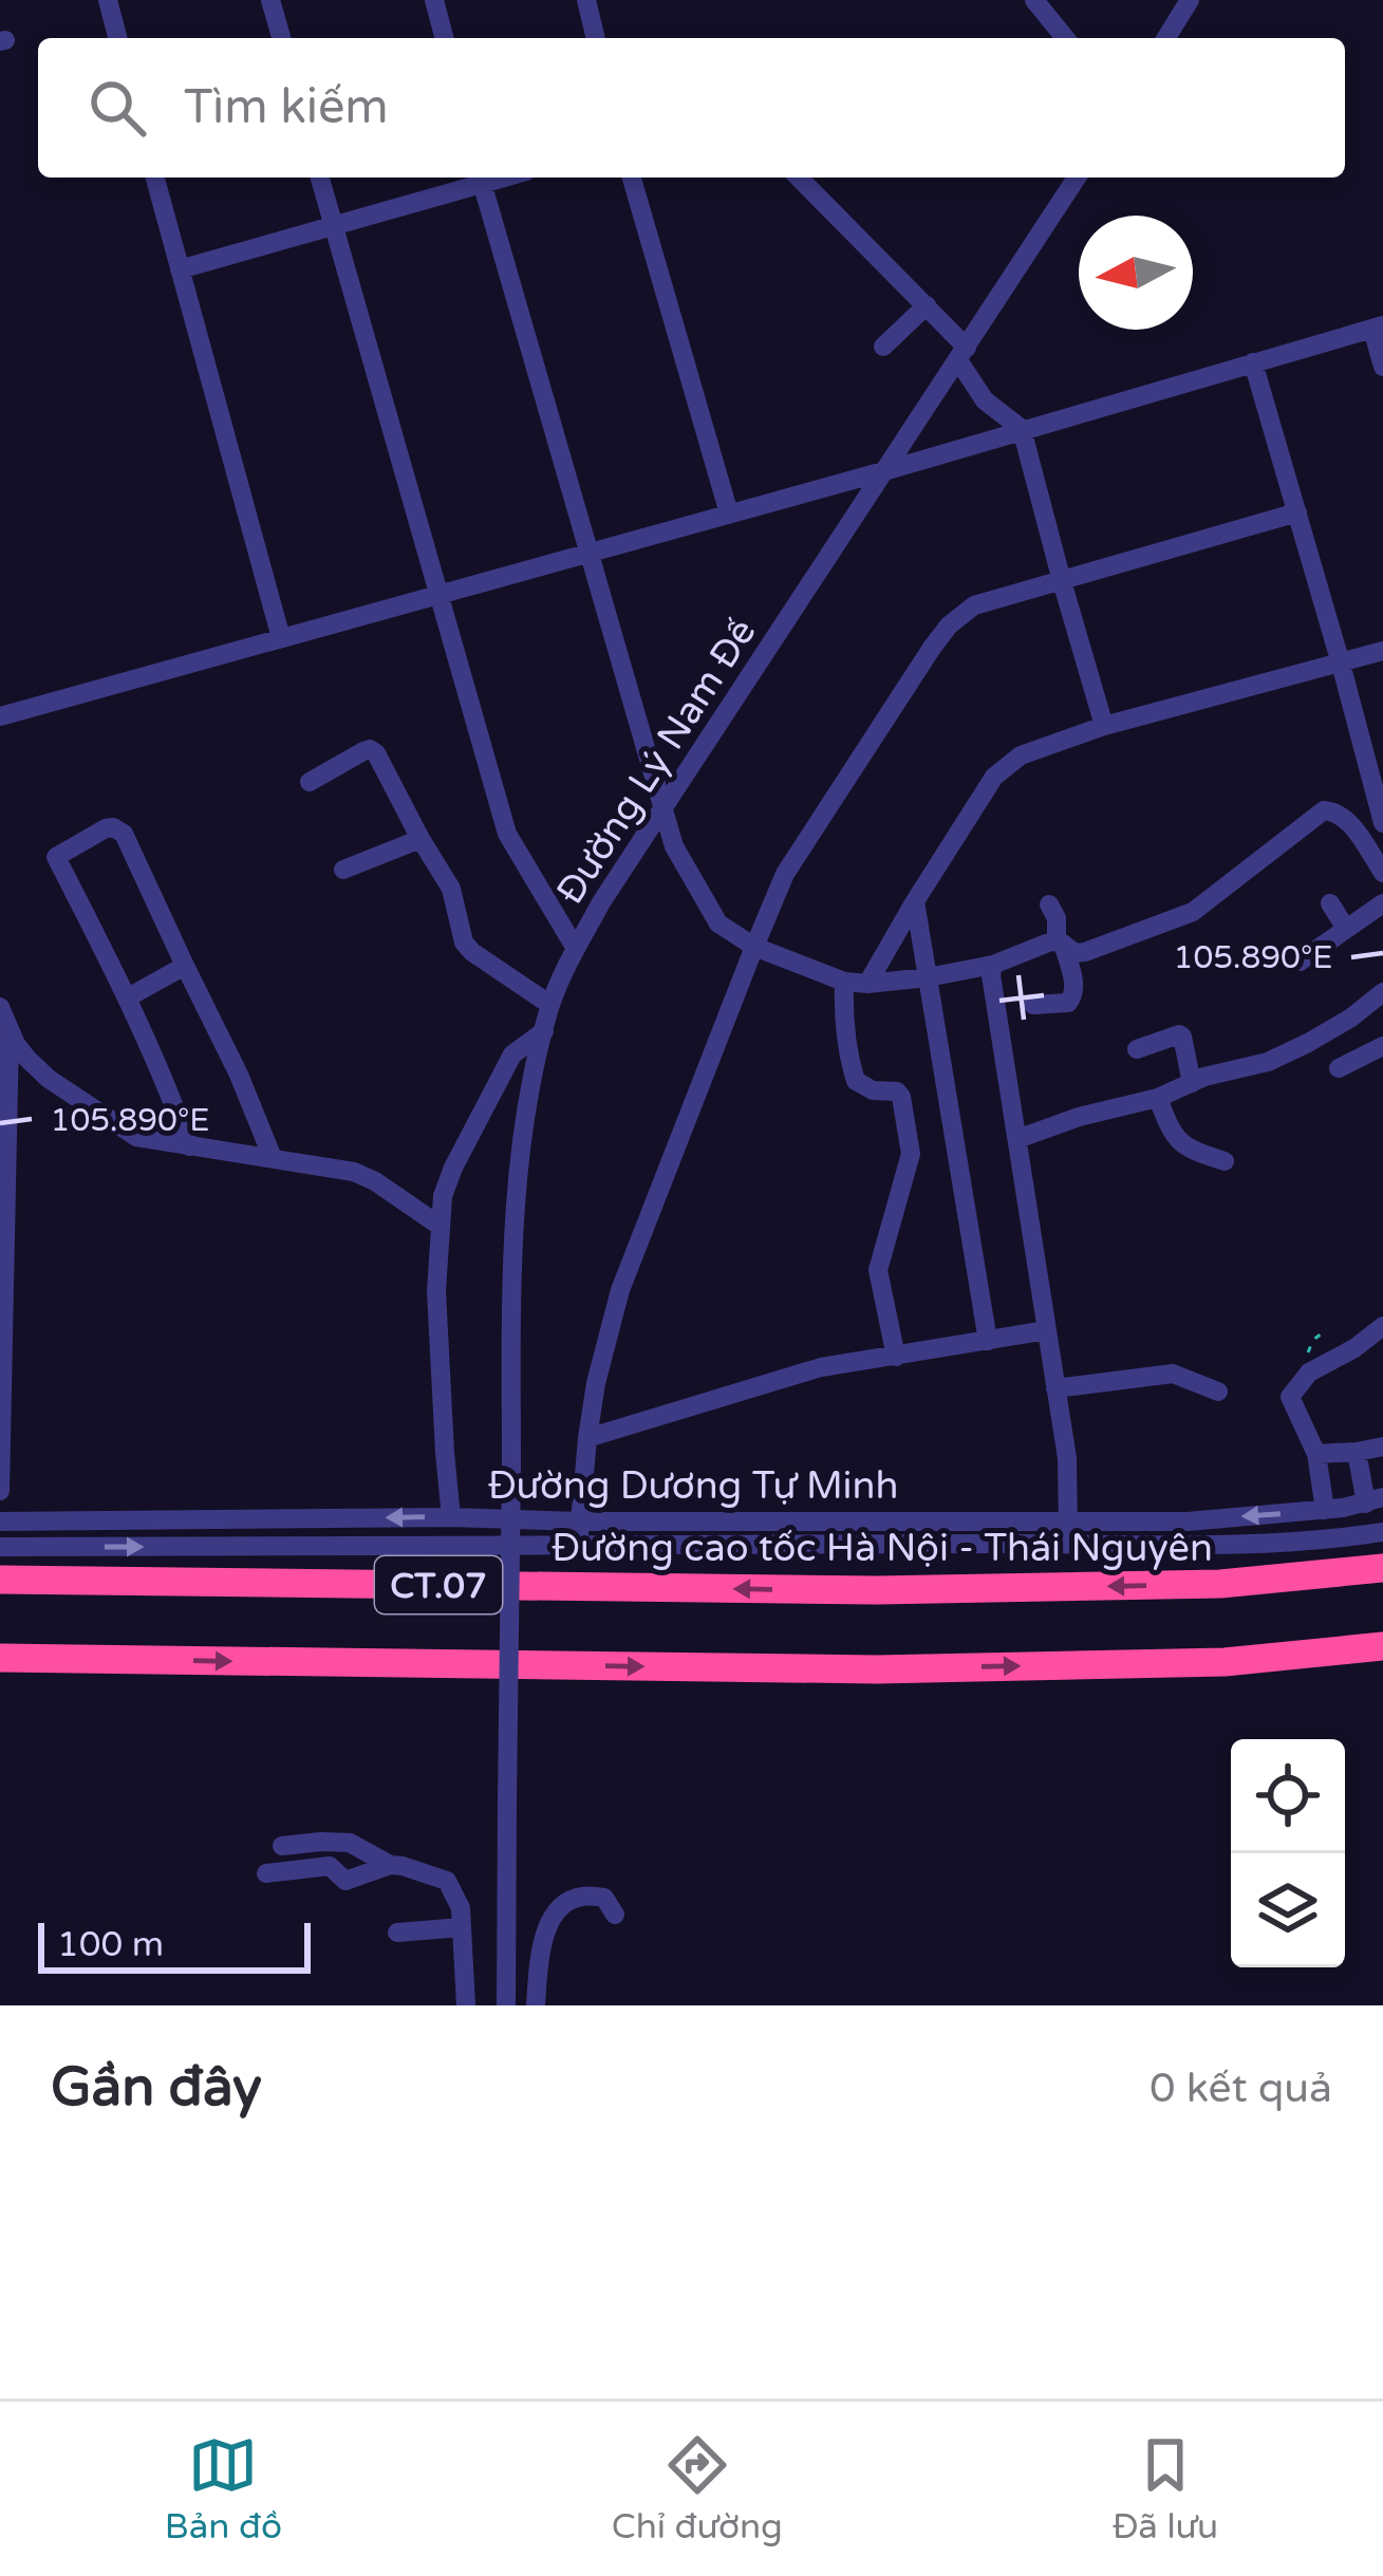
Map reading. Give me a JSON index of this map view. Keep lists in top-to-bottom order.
{
  "streets": {
    "highway": ["Đường cao tốc Hà Nội - Thái Nguyên", "CT.07"],
    "street": ["Đường Lý Nam Đế", "Đường Dương Tự Minh"]
  },
  "scale_bar": "100 m",
  "north": "left",
  "page": {
    "search": "Tìm kiếm",
    "scale": "100 m",
    "heading": ["Gần đây", "0 kết quả"],
    "nav": ["Bản đồ", "Chỉ đường", "Đã lưu"]
  },
  "coordinates": ["105.890°E"]
}
